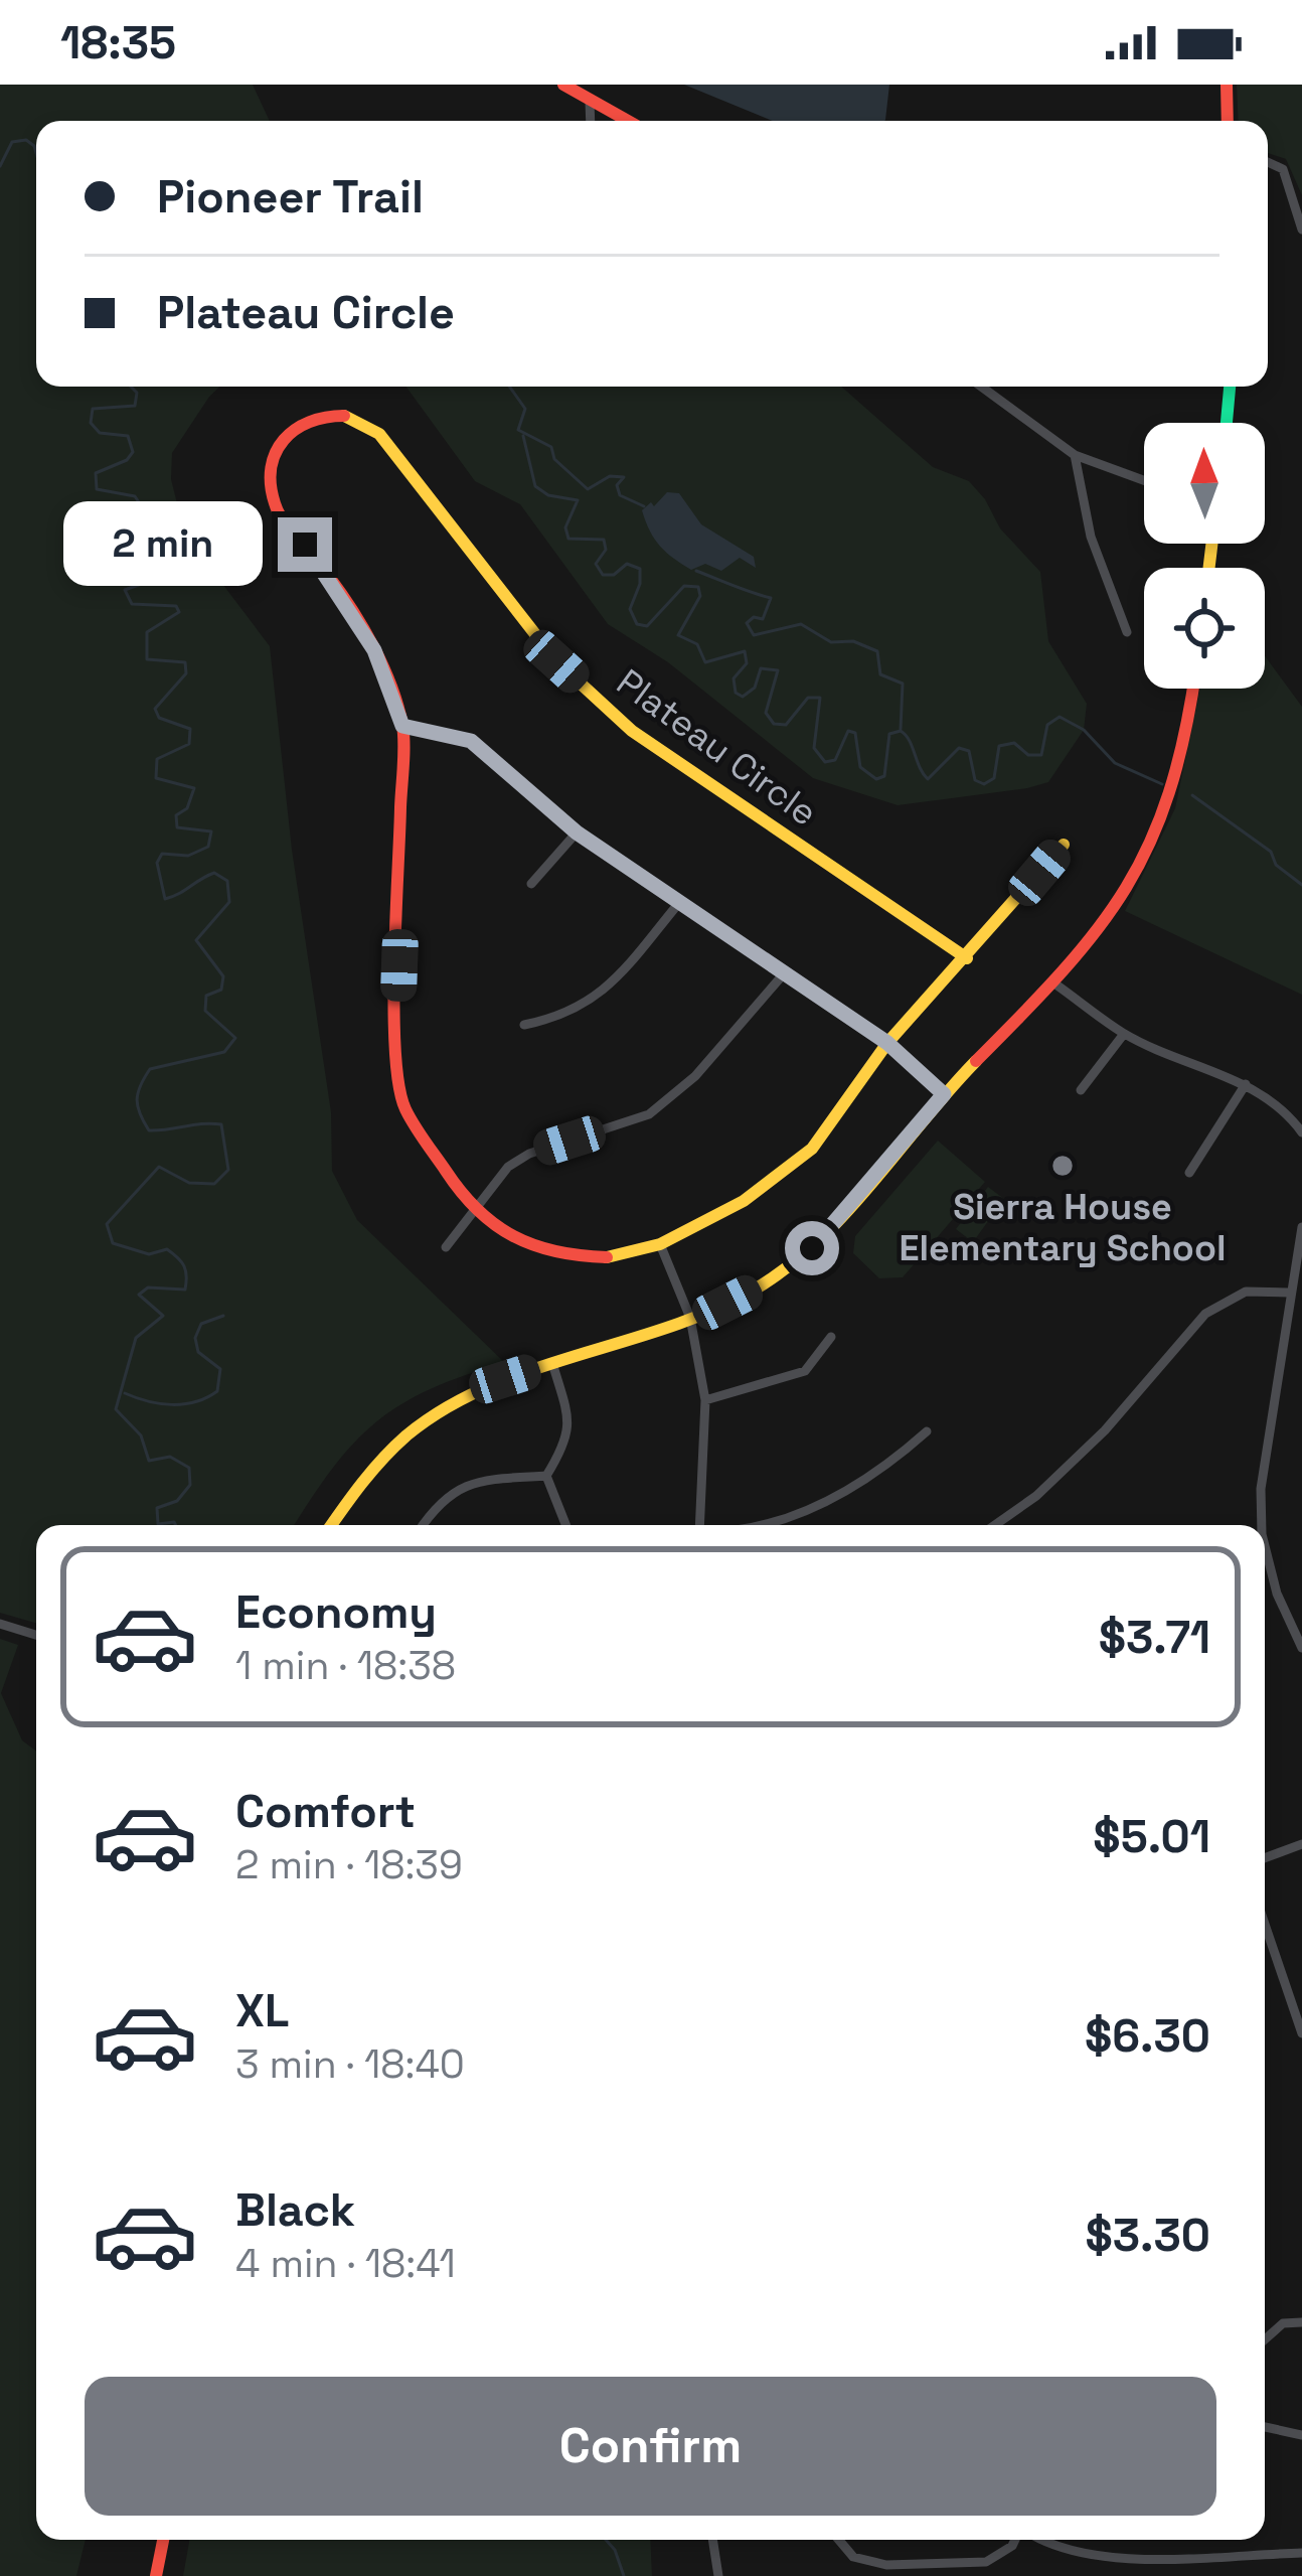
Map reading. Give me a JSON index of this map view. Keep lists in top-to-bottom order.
{
  "streets": {
    "street": ["Plateau Circle"]
  },
  "places": ["Sierra House Elementary School"],
  "north": "top",
  "page": {
    "status": "18:35",
    "banner": ["Pioneer Trail", "Plateau Circle"],
    "bubble": "2 min",
    "list": [
      {
        "name": "Economy",
        "note": "1 min · 18:38",
        "value": "$3.71"
      },
      {
        "name": "Comfort",
        "note": "2 min · 18:39",
        "value": "$5.01"
      },
      {
        "name": "XL",
        "note": "3 min · 18:40",
        "value": "$6.30"
      },
      {
        "name": "Black",
        "note": "4 min · 18:41",
        "value": "$3.30"
      }
    ],
    "buttons": "Confirm"
  }
}
